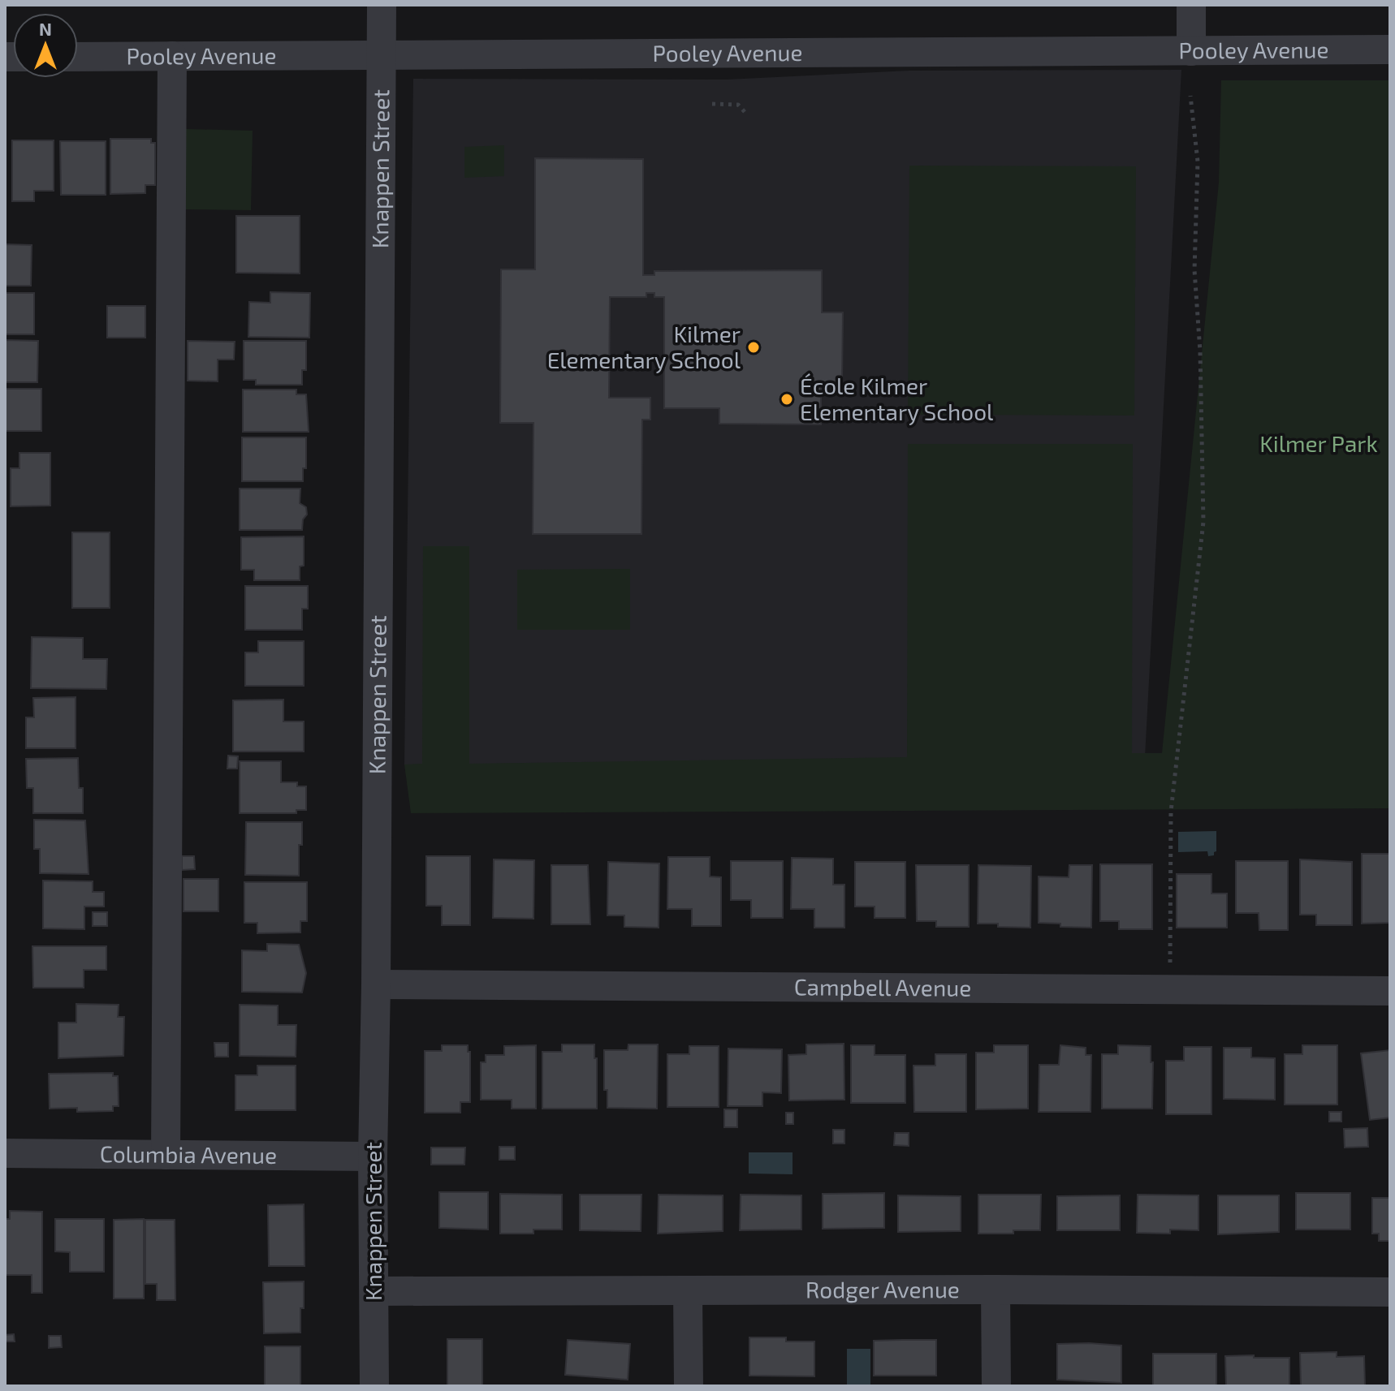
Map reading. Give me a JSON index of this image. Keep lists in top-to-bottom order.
{
  "streets": {
    "street": [
      "Pooley Avenue",
      "Knappen Street",
      "Campbell Avenue",
      "Columbia Avenue",
      "Rodger Avenue"
    ]
  },
  "crossings": [
    ["Pooley Avenue", "Knappen Street"],
    ["Knappen Street", "Campbell Avenue"],
    ["Knappen Street", "Columbia Avenue"],
    ["Knappen Street", "Rodger Avenue"]
  ],
  "parks": ["Kilmer Park"],
  "places": ["Kilmer Elementary School", "École Kilmer Elementary School"],
  "north": "top"
}
